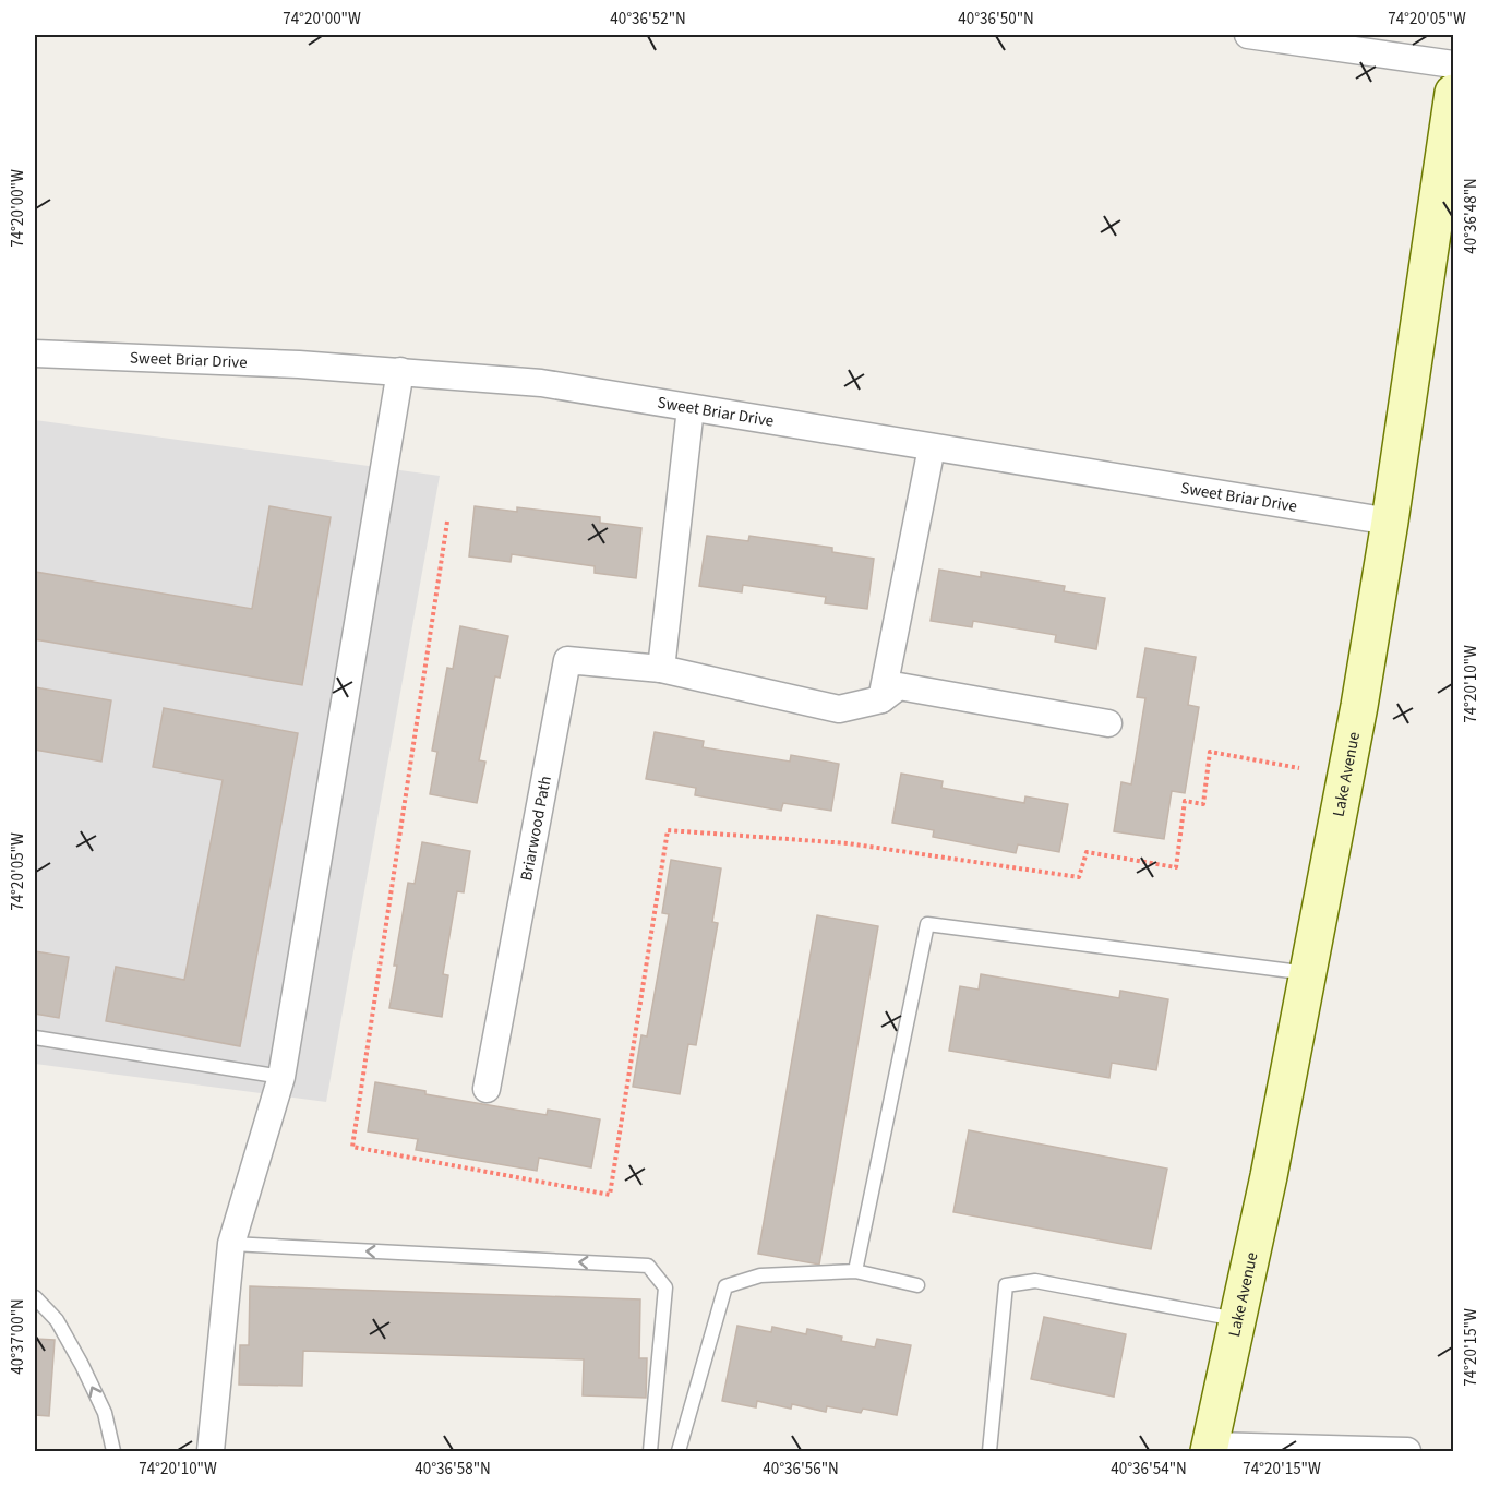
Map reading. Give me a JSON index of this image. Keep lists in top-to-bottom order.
{
  "streets": {
    "main road": ["Lake Avenue"],
    "street": ["Sweet Briar Drive", "Briarwood Path"]
  },
  "crossings": [
    ["Sweet Briar Drive", "Lake Avenue"]
  ],
  "coordinates": [
    "74°20'00\"W",
    "40°36'52\"N",
    "40°36'50\"N",
    "74°20'05\"W",
    "40°36'48\"N",
    "74°20'10\"W",
    "40°37'00\"N",
    "74°20'15\"W",
    "40°36'58\"N",
    "40°36'56\"N",
    "40°36'54\"N"
  ]
}
